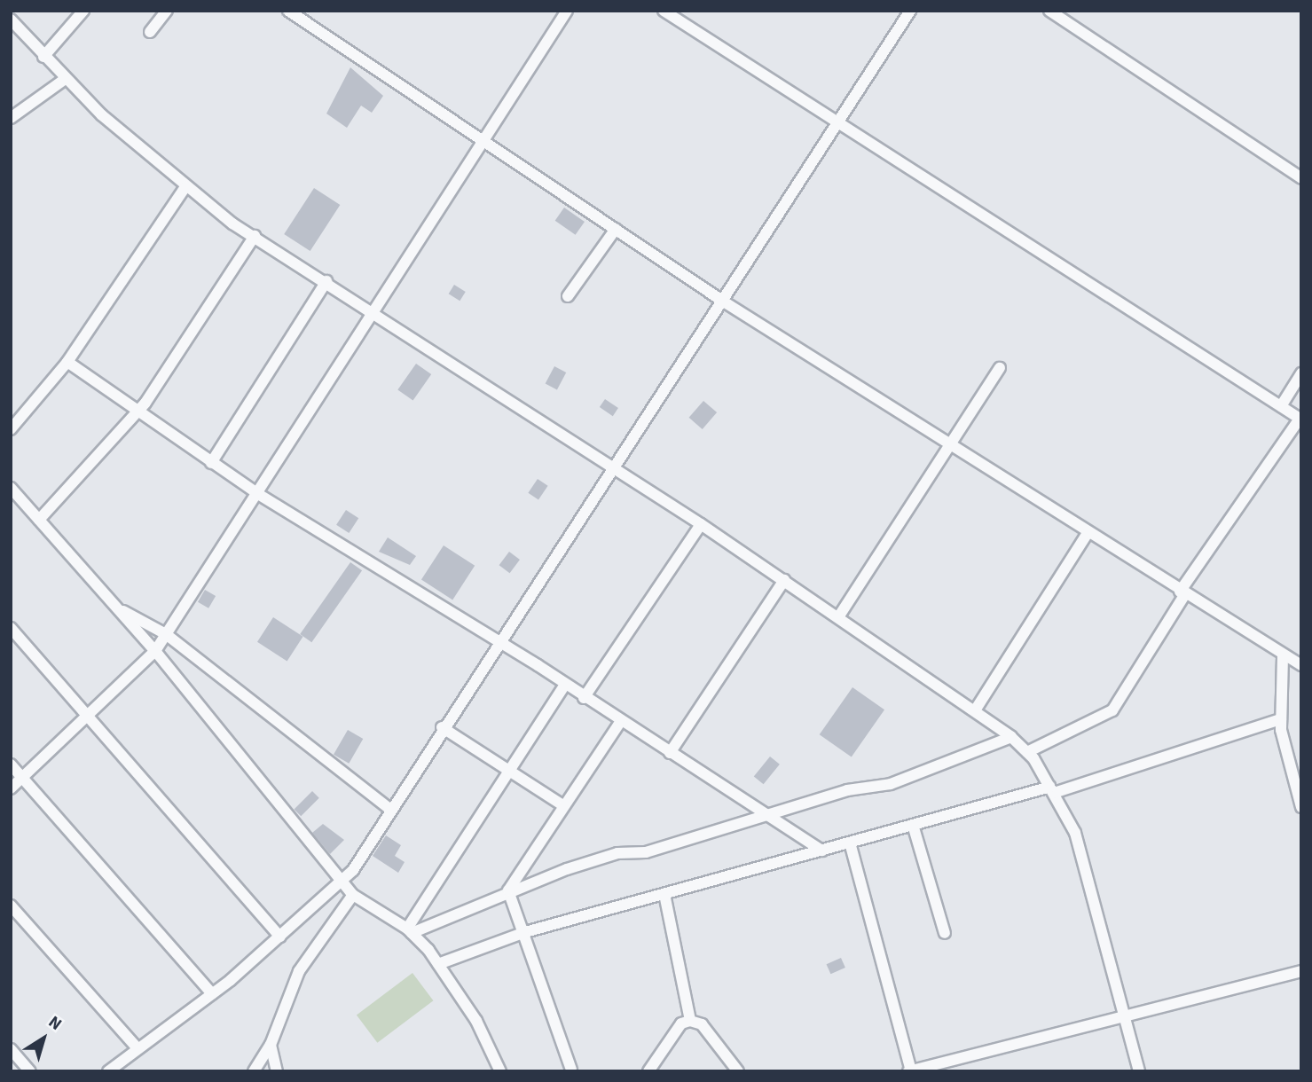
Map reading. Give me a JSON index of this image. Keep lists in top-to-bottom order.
{
  "north": "top right"
}
